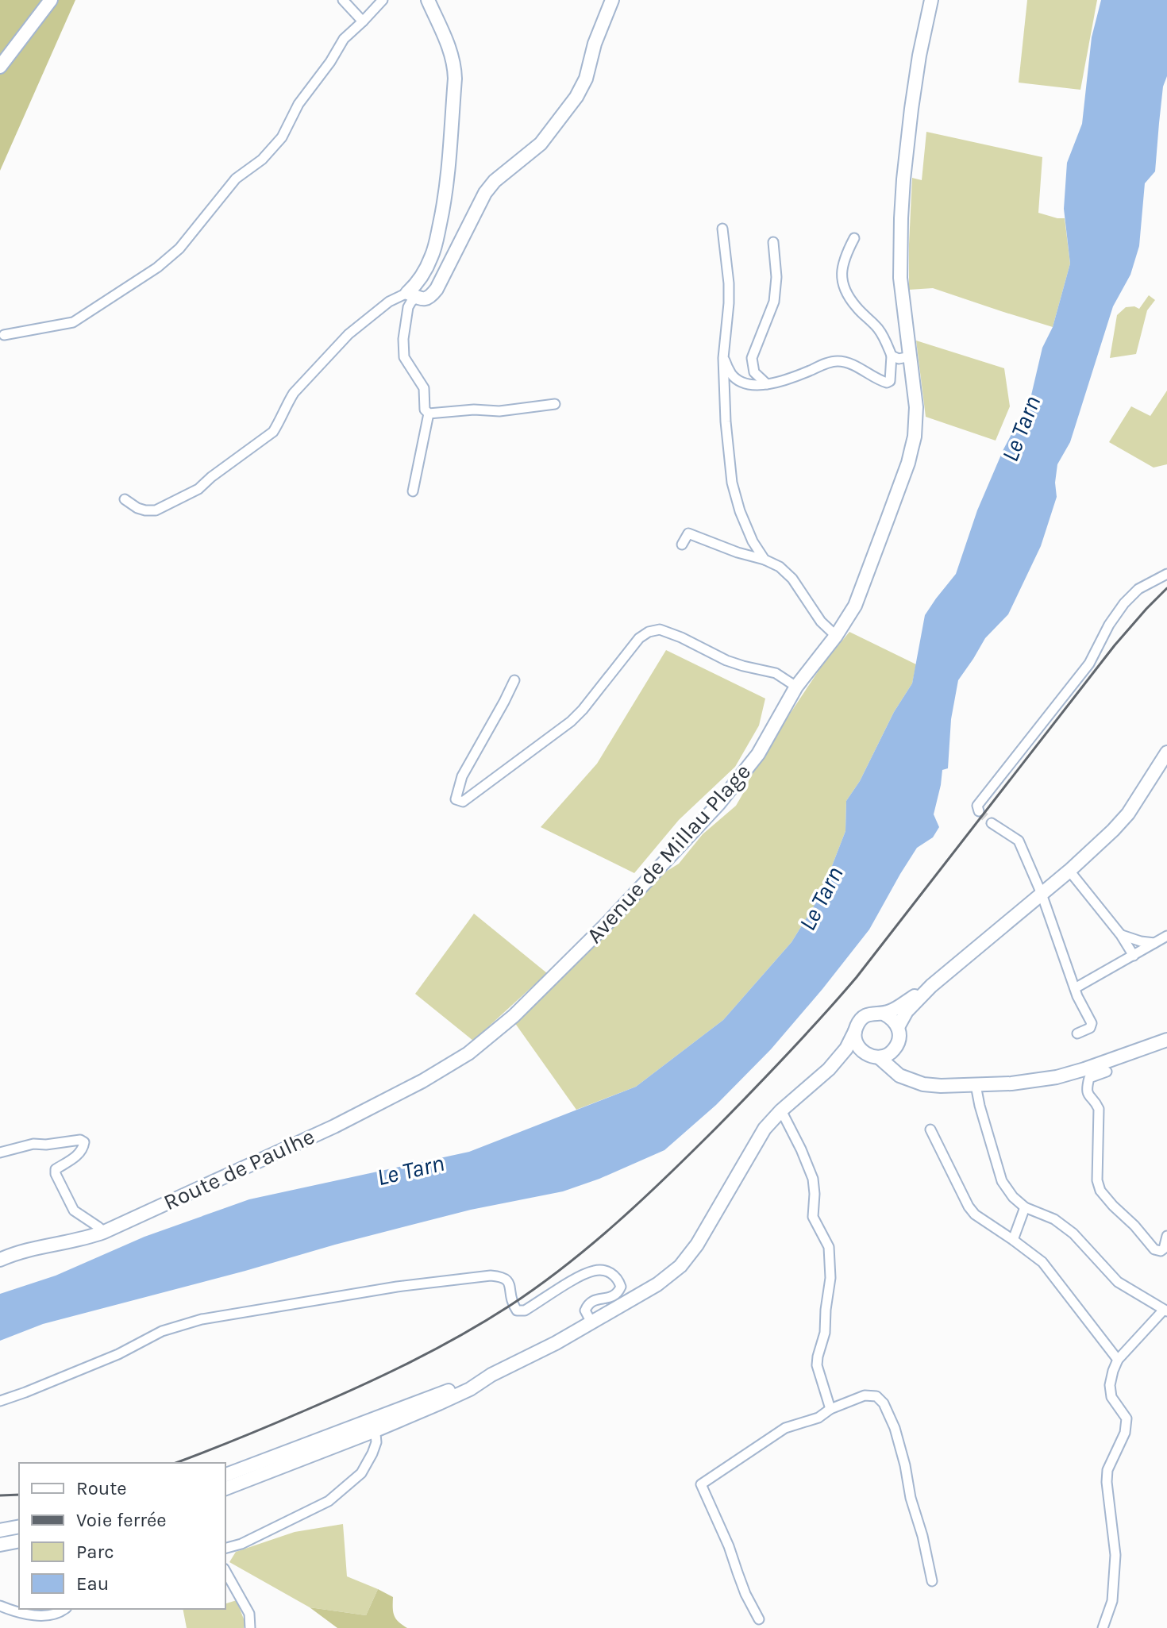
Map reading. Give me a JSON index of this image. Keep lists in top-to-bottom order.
{
  "streets": {
    "street": ["Avenue de Millau Plage", "Route de Paulhe"]
  },
  "crossings": [
    ["Avenue de Millau Plage", "Route de Paulhe"]
  ],
  "water": ["Le Tarn"],
  "legend": [
    "Route",
    "Voie ferrée",
    "Parc",
    "Eau"
  ]
}
